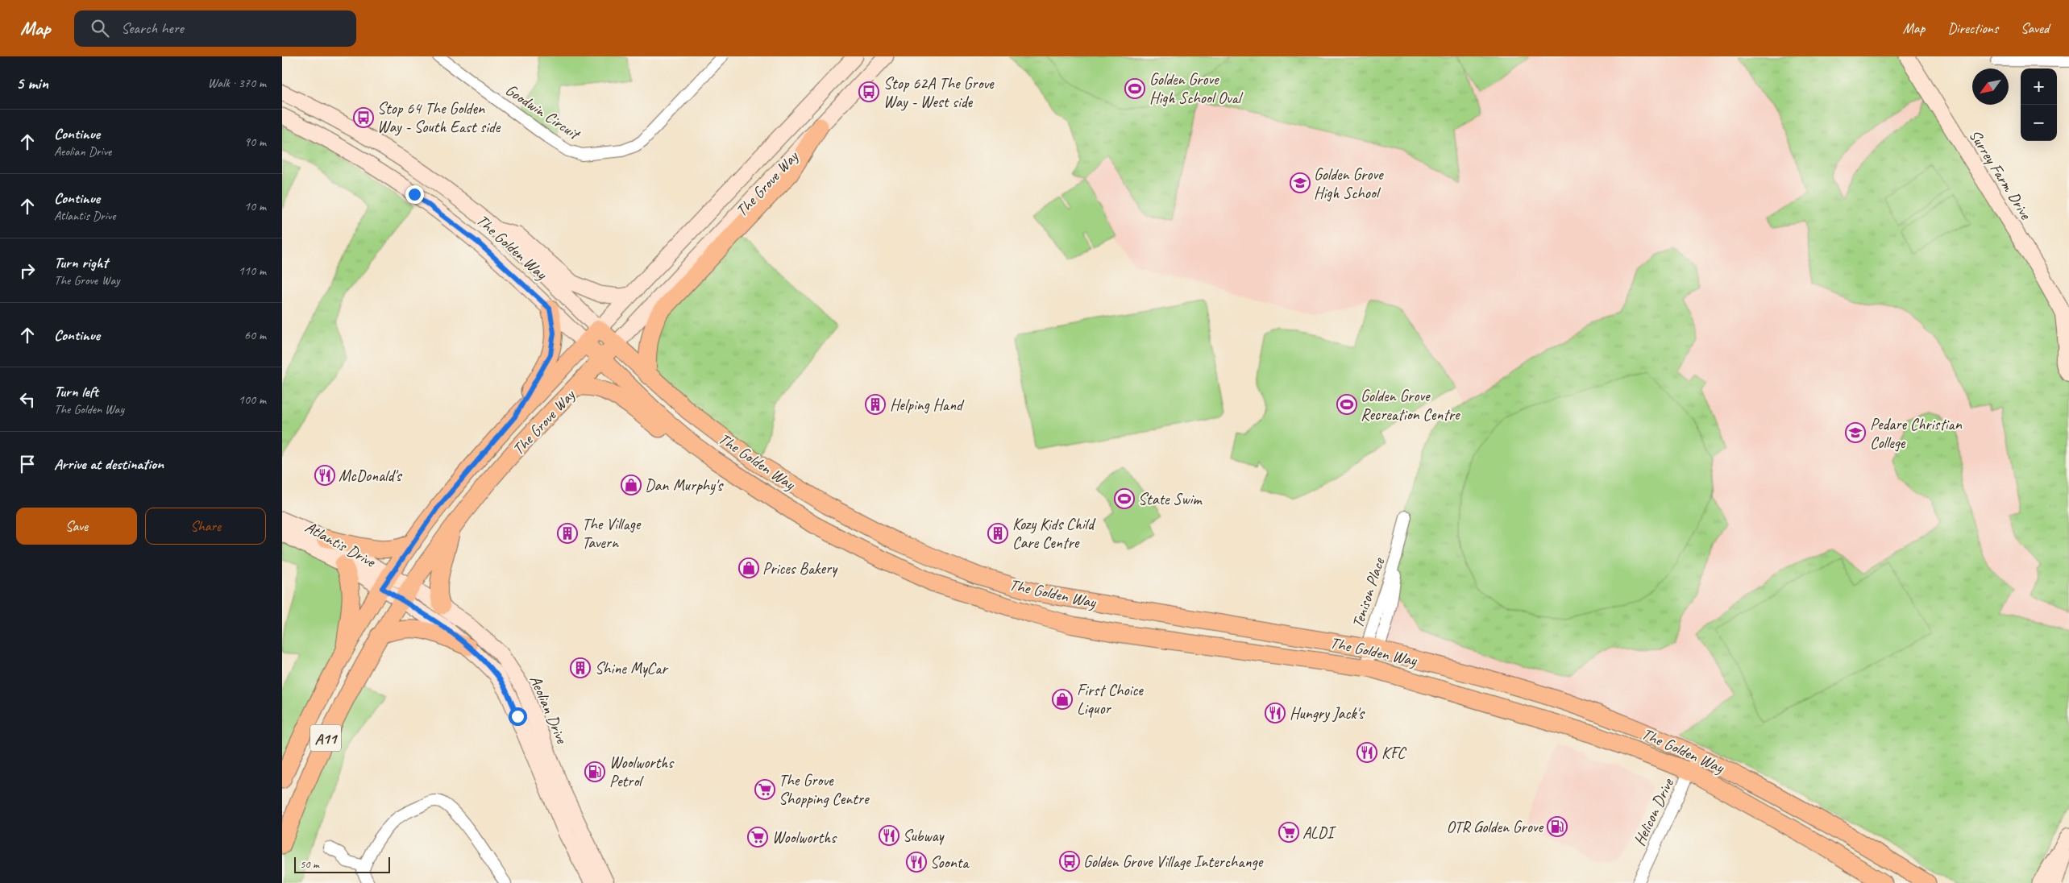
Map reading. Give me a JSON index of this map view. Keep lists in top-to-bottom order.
{
  "streets": {
    "main road": [
      "Surrey Farm Drive",
      "The Grove Way",
      "The Golden Way",
      "Atlantis Drive",
      "Aeolian Drive",
      "A11"
    ],
    "street": ["Goodwin Circuit", "Tenison Place", "Helicon Drive"]
  },
  "crossings": [
    ["The Grove Way", "The Golden Way"],
    ["The Grove Way", "Atlantis Drive"],
    ["The Grove Way", "Aeolian Drive"],
    ["The Golden Way", "Tenison Place"],
    ["The Golden Way", "Helicon Drive"],
    ["Atlantis Drive", "Aeolian Drive"]
  ],
  "places": {
    "sports": ["Golden Grove High School Oval", "Golden Grove Recreation Centre", "State Swim"],
    "bus stop": ["Stop 62A The Grove Way - West side", "Stop 64 The Golden Way - South East side", "Golden Grove Village Interchange"],
    "school or university": ["Golden Grove High School", "Pedare Christian College"],
    "building": [
      "Helping Hand",
      "The Village Tavern",
      "Kozy Kids Child Care Centre",
      "Shine MyCar"
    ],
    "restaurant": [
      "McDonald's",
      "Hungry Jack's",
      "KFC",
      "Subway",
      "Soonta"
    ],
    "shop": ["Dan Murphy's", "Prices Bakery", "First Choice Liquor"],
    "fuel station": ["Woolworths Petrol", "OTR Golden Grove"],
    "supermarket": ["The Grove Shopping Centre", "ALDI", "Woolworths"]
  },
  "scale_bar": "50 m",
  "north": "bottom left",
  "page": {
    "header": "Map",
    "search": "Search here",
    "nav": ["Map", "Directions", "Saved"],
    "heading": ["5 min", "Walk · 370 m"],
    "map_buttons": ["+", "−"],
    "list": [
      ["Continue", "Aeolian Drive", "90 m"],
      ["Continue", "Atlantis Drive", "10 m"],
      ["Turn right", "The Grove Way", "110 m"],
      ["Continue", "60 m"],
      ["Turn left", "The Golden Way", "100 m"],
      "Arrive at destination"
    ],
    "buttons": ["Save", "Share"],
    "scale": "50 m"
  }
}
